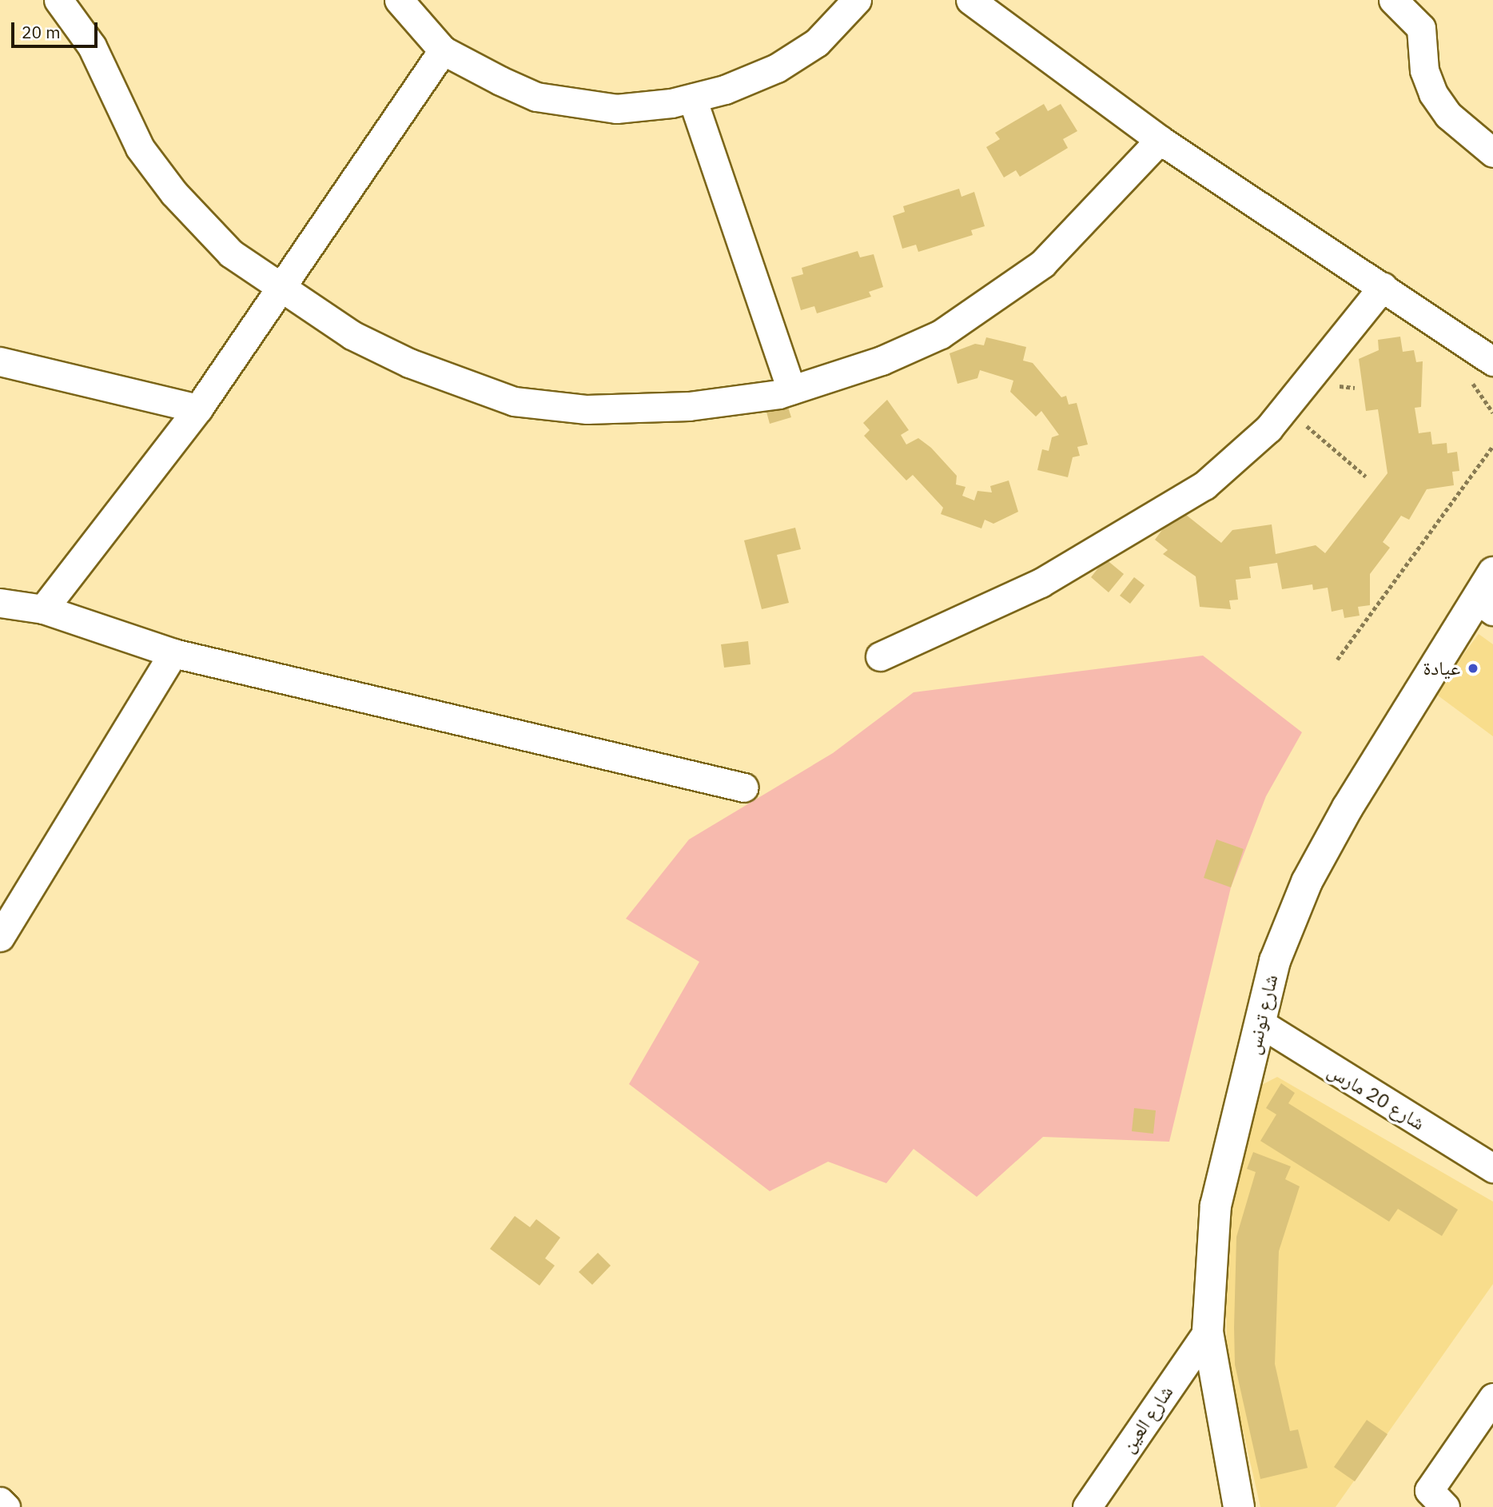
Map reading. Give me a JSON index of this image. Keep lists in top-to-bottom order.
{
  "streets": {
    "street": ["شارع تونس", "شارع 20 مارس", "شارع العين"]
  },
  "crossings": [
    ["شارع تونس", "شارع 20 مارس"],
    ["شارع تونس", "شارع العين"]
  ],
  "places": ["عيادة"],
  "scale_bar": "20 m"
}
